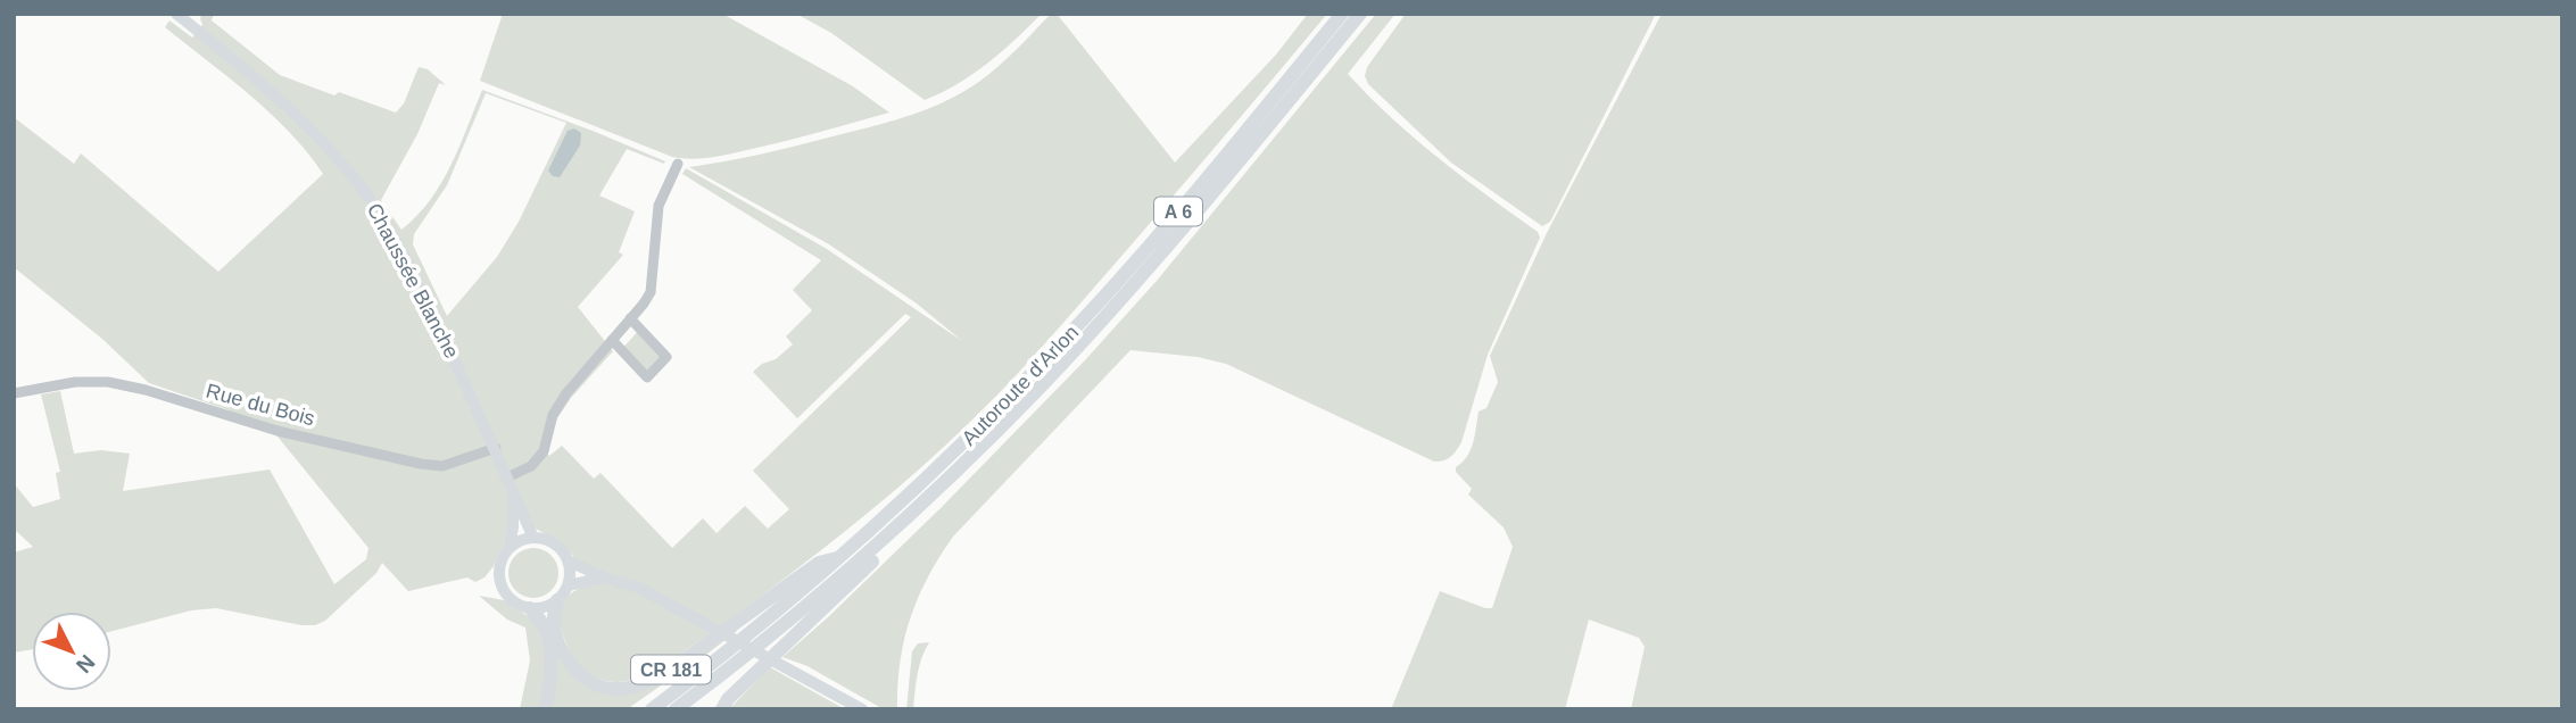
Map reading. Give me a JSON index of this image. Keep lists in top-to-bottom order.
{
  "streets": {
    "highway": ["A 6", "Autoroute d'Arlon", "CR 181"],
    "main road": ["Chaussée Blanche"],
    "street": ["Rue du Bois"]
  },
  "crossings": [
    ["A 6", "Autoroute d'Arlon"],
    ["Chaussée Blanche", "Rue du Bois"],
    ["Chaussée Blanche", "CR 181"],
    ["Autoroute d'Arlon", "CR 181"]
  ],
  "north": "bottom right"
}
